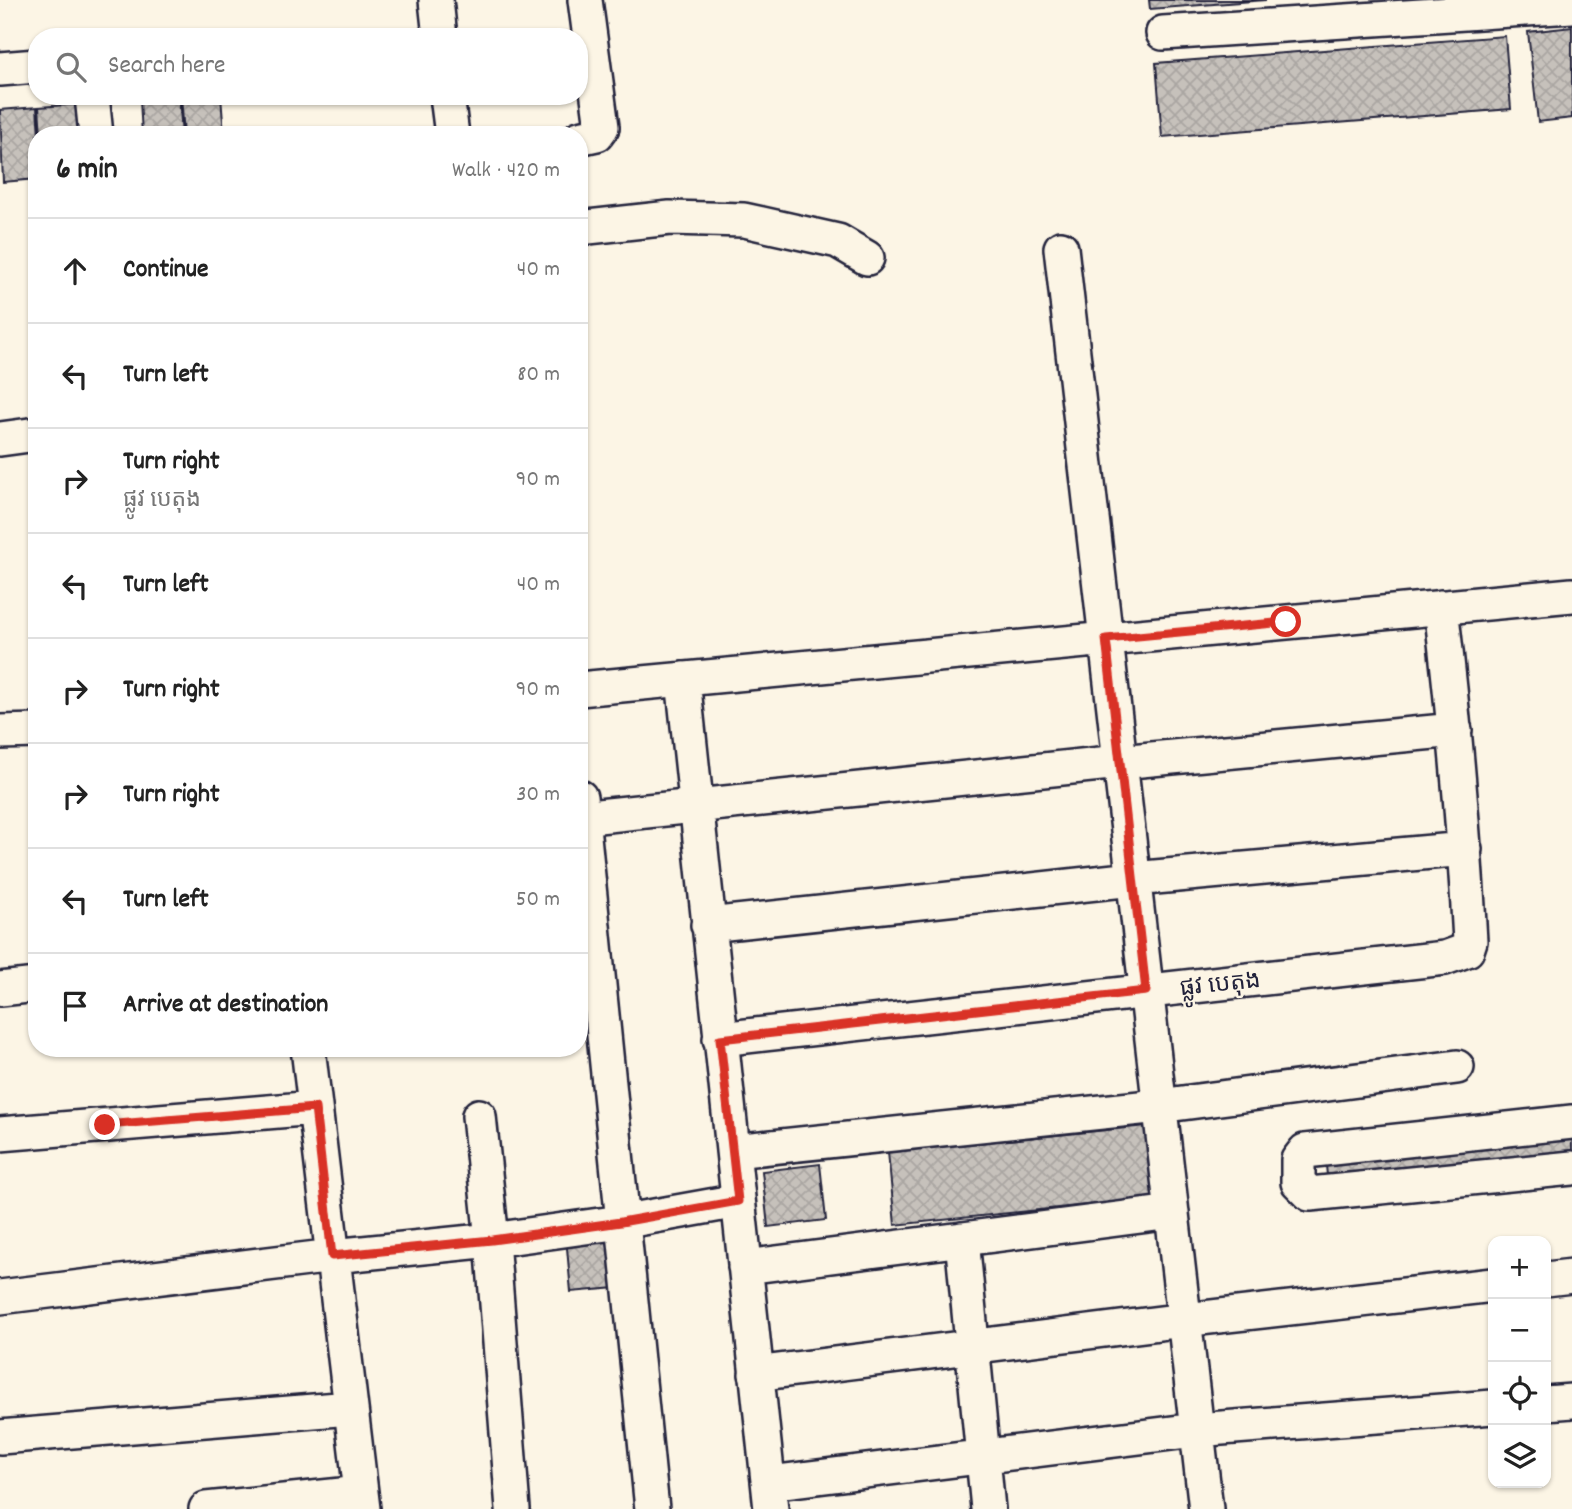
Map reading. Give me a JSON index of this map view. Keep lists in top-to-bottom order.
{
  "streets": {
    "street": ["ផ្លូវ បេតុង"]
  },
  "page": {
    "search": "Search here",
    "heading": ["6 min", "Walk · 420 m"],
    "list": [
      ["Continue", "40 m"],
      ["Turn left", "80 m"],
      ["Turn right", "ផ្លូវ បេតុង", "90 m"],
      ["Turn left", "40 m"],
      ["Turn right", "90 m"],
      ["Turn right", "30 m"],
      ["Turn left", "50 m"],
      "Arrive at destination"
    ],
    "map_buttons": ["+", "−"]
  }
}
